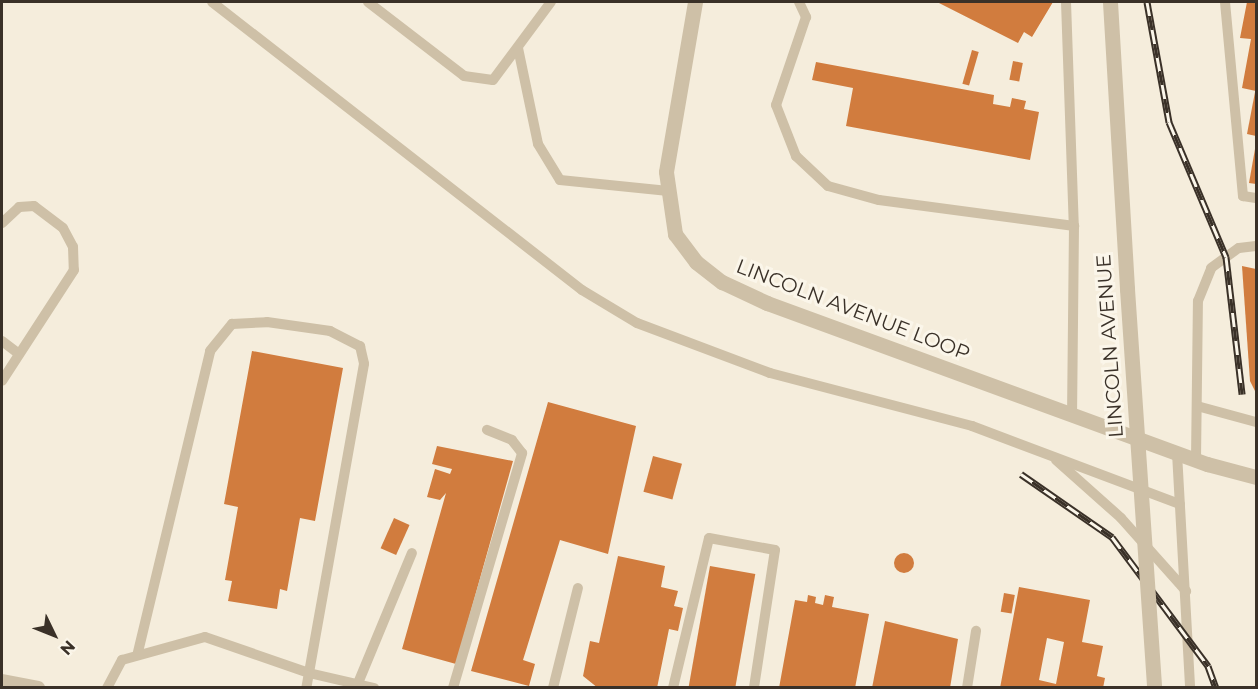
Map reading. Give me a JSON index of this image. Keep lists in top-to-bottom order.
{
  "streets": {
    "street": ["LINCOLN AVENUE LOOP", "LINCOLN AVENUE"]
  },
  "north": "bottom right"
}
